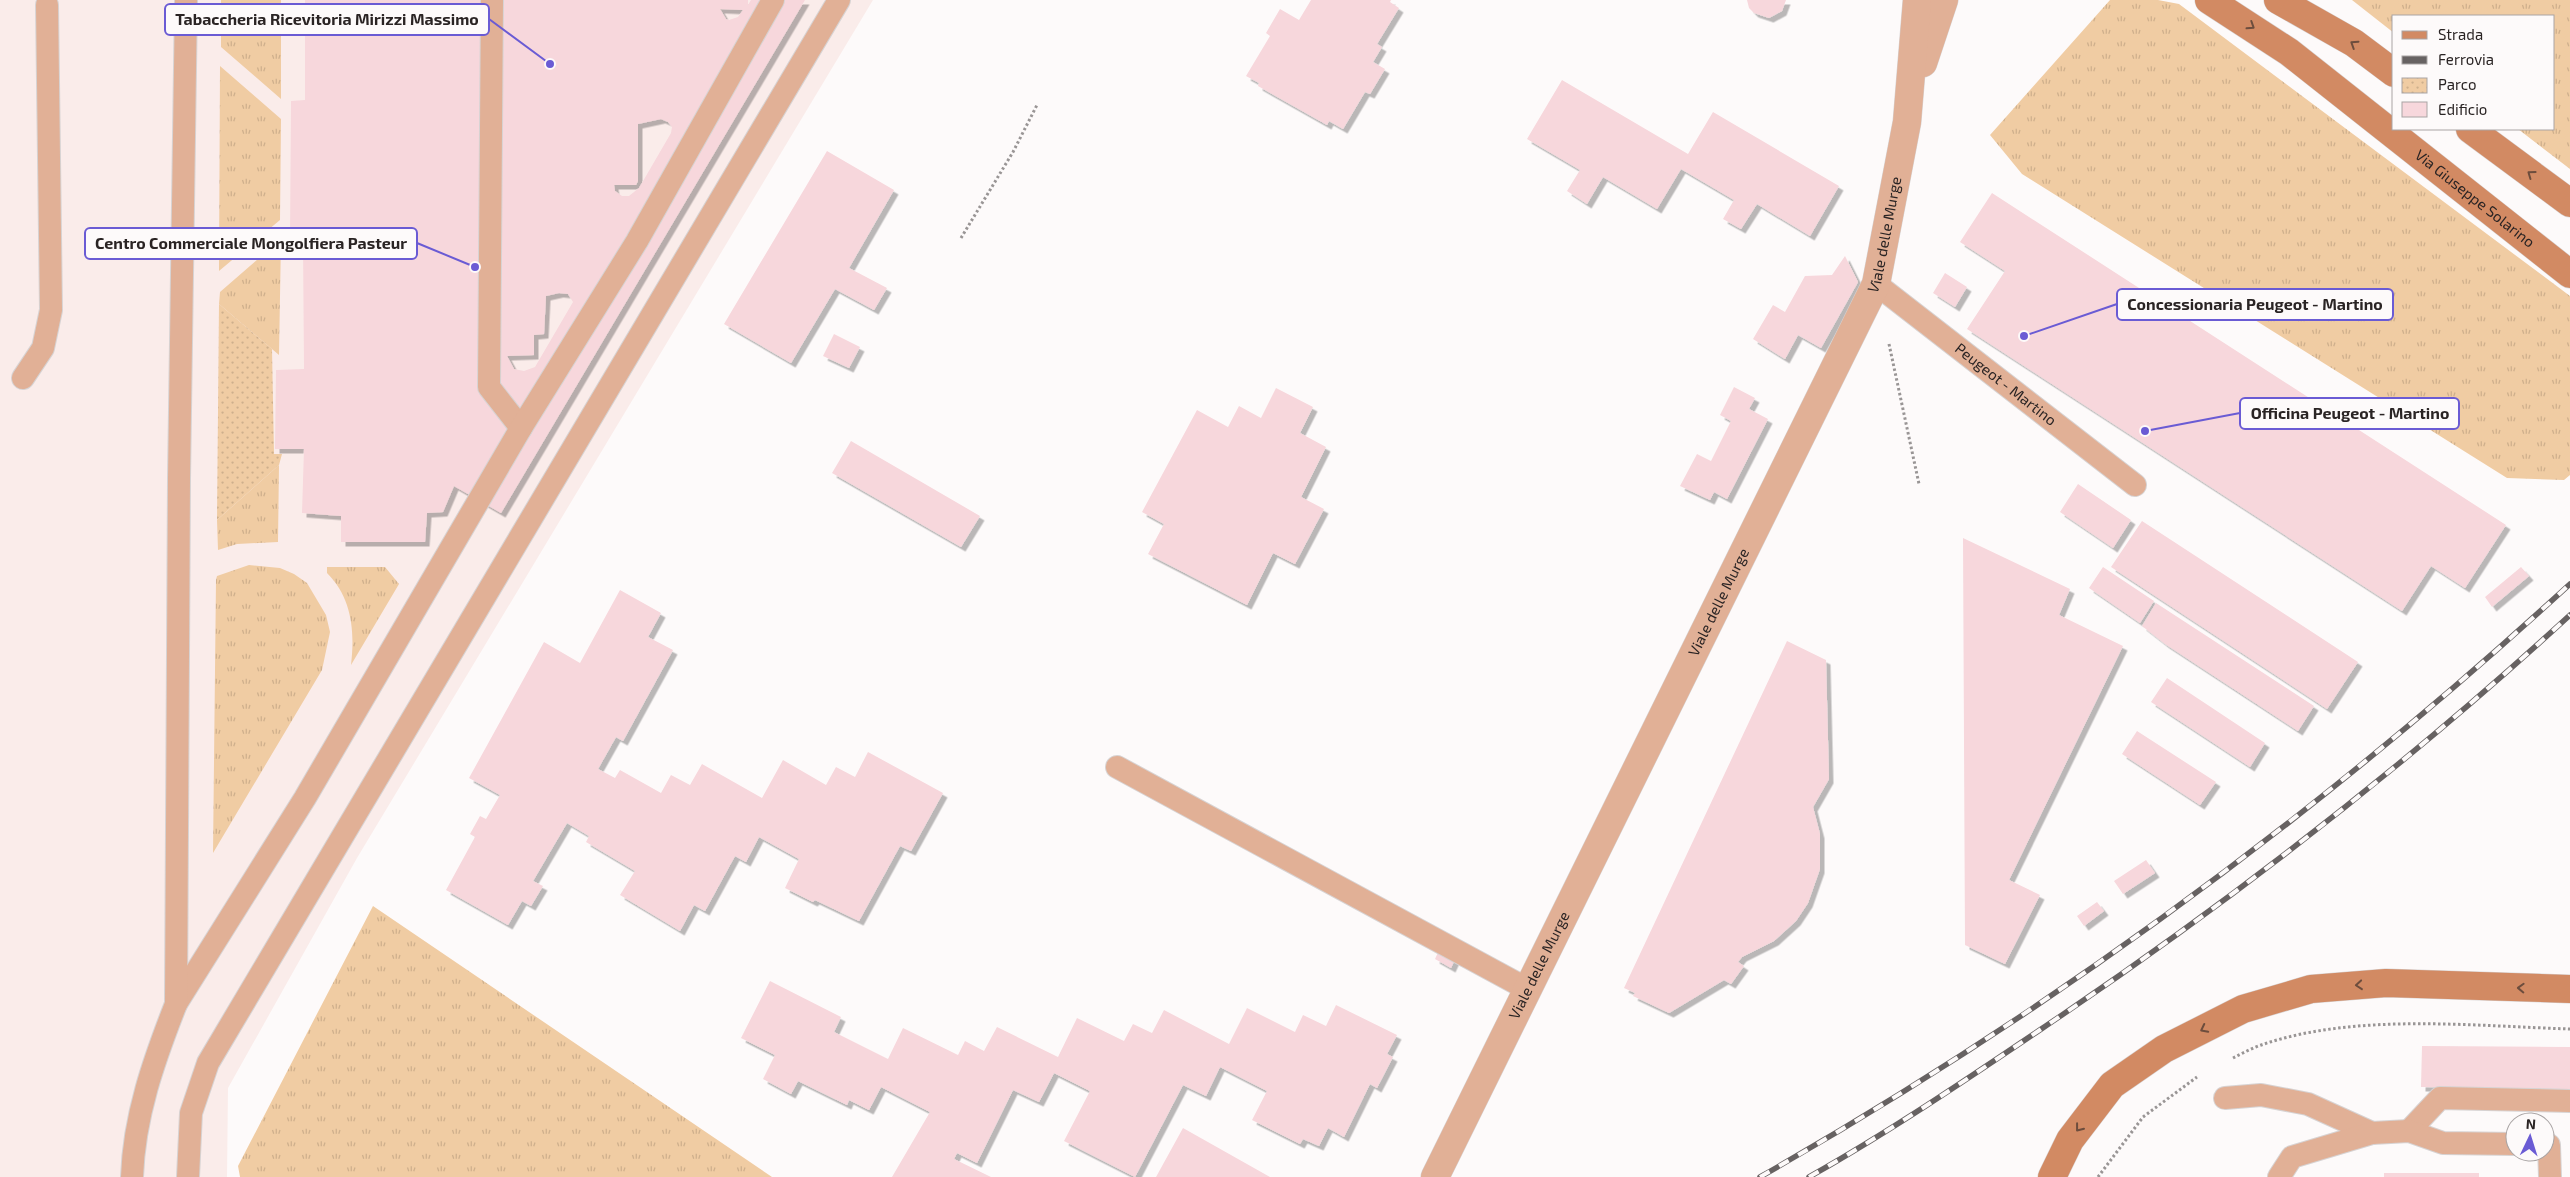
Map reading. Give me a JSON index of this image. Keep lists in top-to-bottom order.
{
  "streets": {
    "main road": ["Via Giuseppe Solarino"],
    "street": ["Viale delle Murge"],
    "lane": ["Peugeot - Martino"]
  },
  "crossings": [
    ["Viale delle Murge", "Peugeot - Martino"]
  ],
  "places": [
    "Tabaccheria Ricevitoria Mirizzi Massimo",
    "Centro Commerciale Mongolfiera Pasteur",
    "Concessionaria Peugeot - Martino",
    "Officina Peugeot - Martino"
  ],
  "legend": [
    "Strada",
    "Ferrovia",
    "Parco",
    "Edificio"
  ],
  "north": "top"
}
